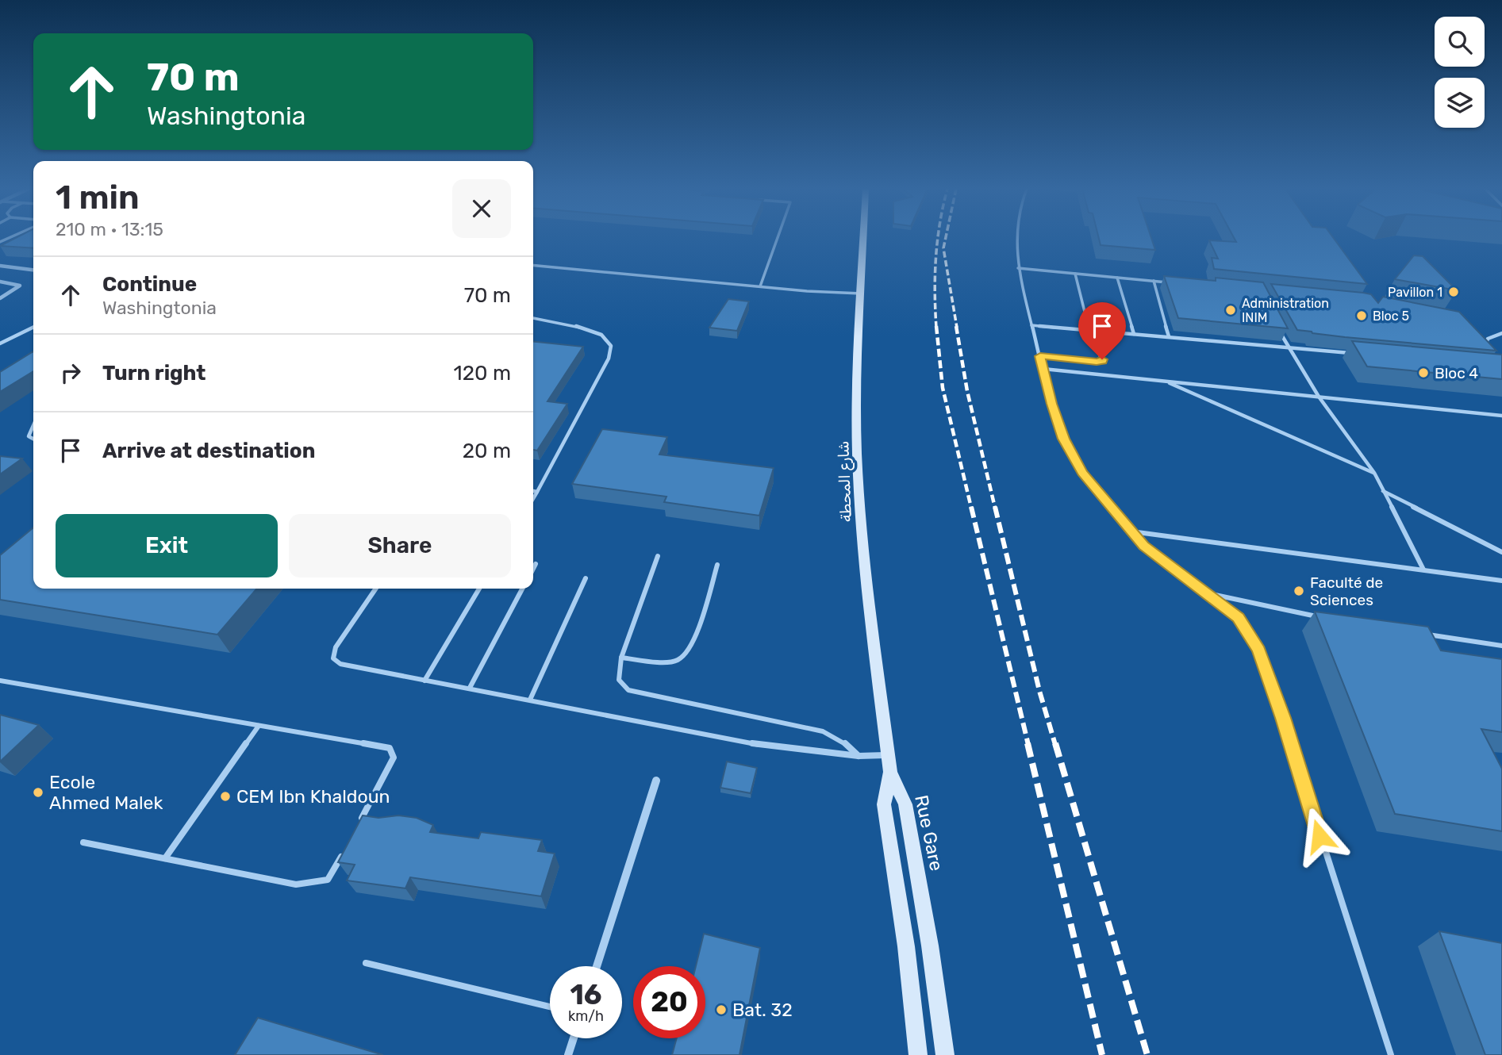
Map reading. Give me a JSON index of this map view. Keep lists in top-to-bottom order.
{
  "streets": {
    "main road": ["شارع المحطة", "Rue Gare"]
  },
  "crossings": [
    ["شارع المحطة", "Rue Gare"]
  ],
  "places": [
    "Pavillon 1",
    "Administration INIM",
    "Bloc 5",
    "Bloc 4",
    "Faculté de Sciences",
    "Ecole Ahmed Malek",
    "CEM Ibn Khaldoun",
    "Bat. 32"
  ],
  "page": {
    "turn": ["70 m", "Washingtonia"],
    "heading": ["1 min", "210 m · 13:15"],
    "list": [
      {
        "name": "Continue",
        "note": "Washingtonia",
        "value": "70 m"
      },
      {
        "name": "Turn right",
        "value": "120 m"
      },
      {
        "name": "Arrive at destination",
        "value": "20 m"
      }
    ],
    "buttons": ["Exit", "Share"],
    "speed": "16 km/h",
    "limit": "20"
  }
}
